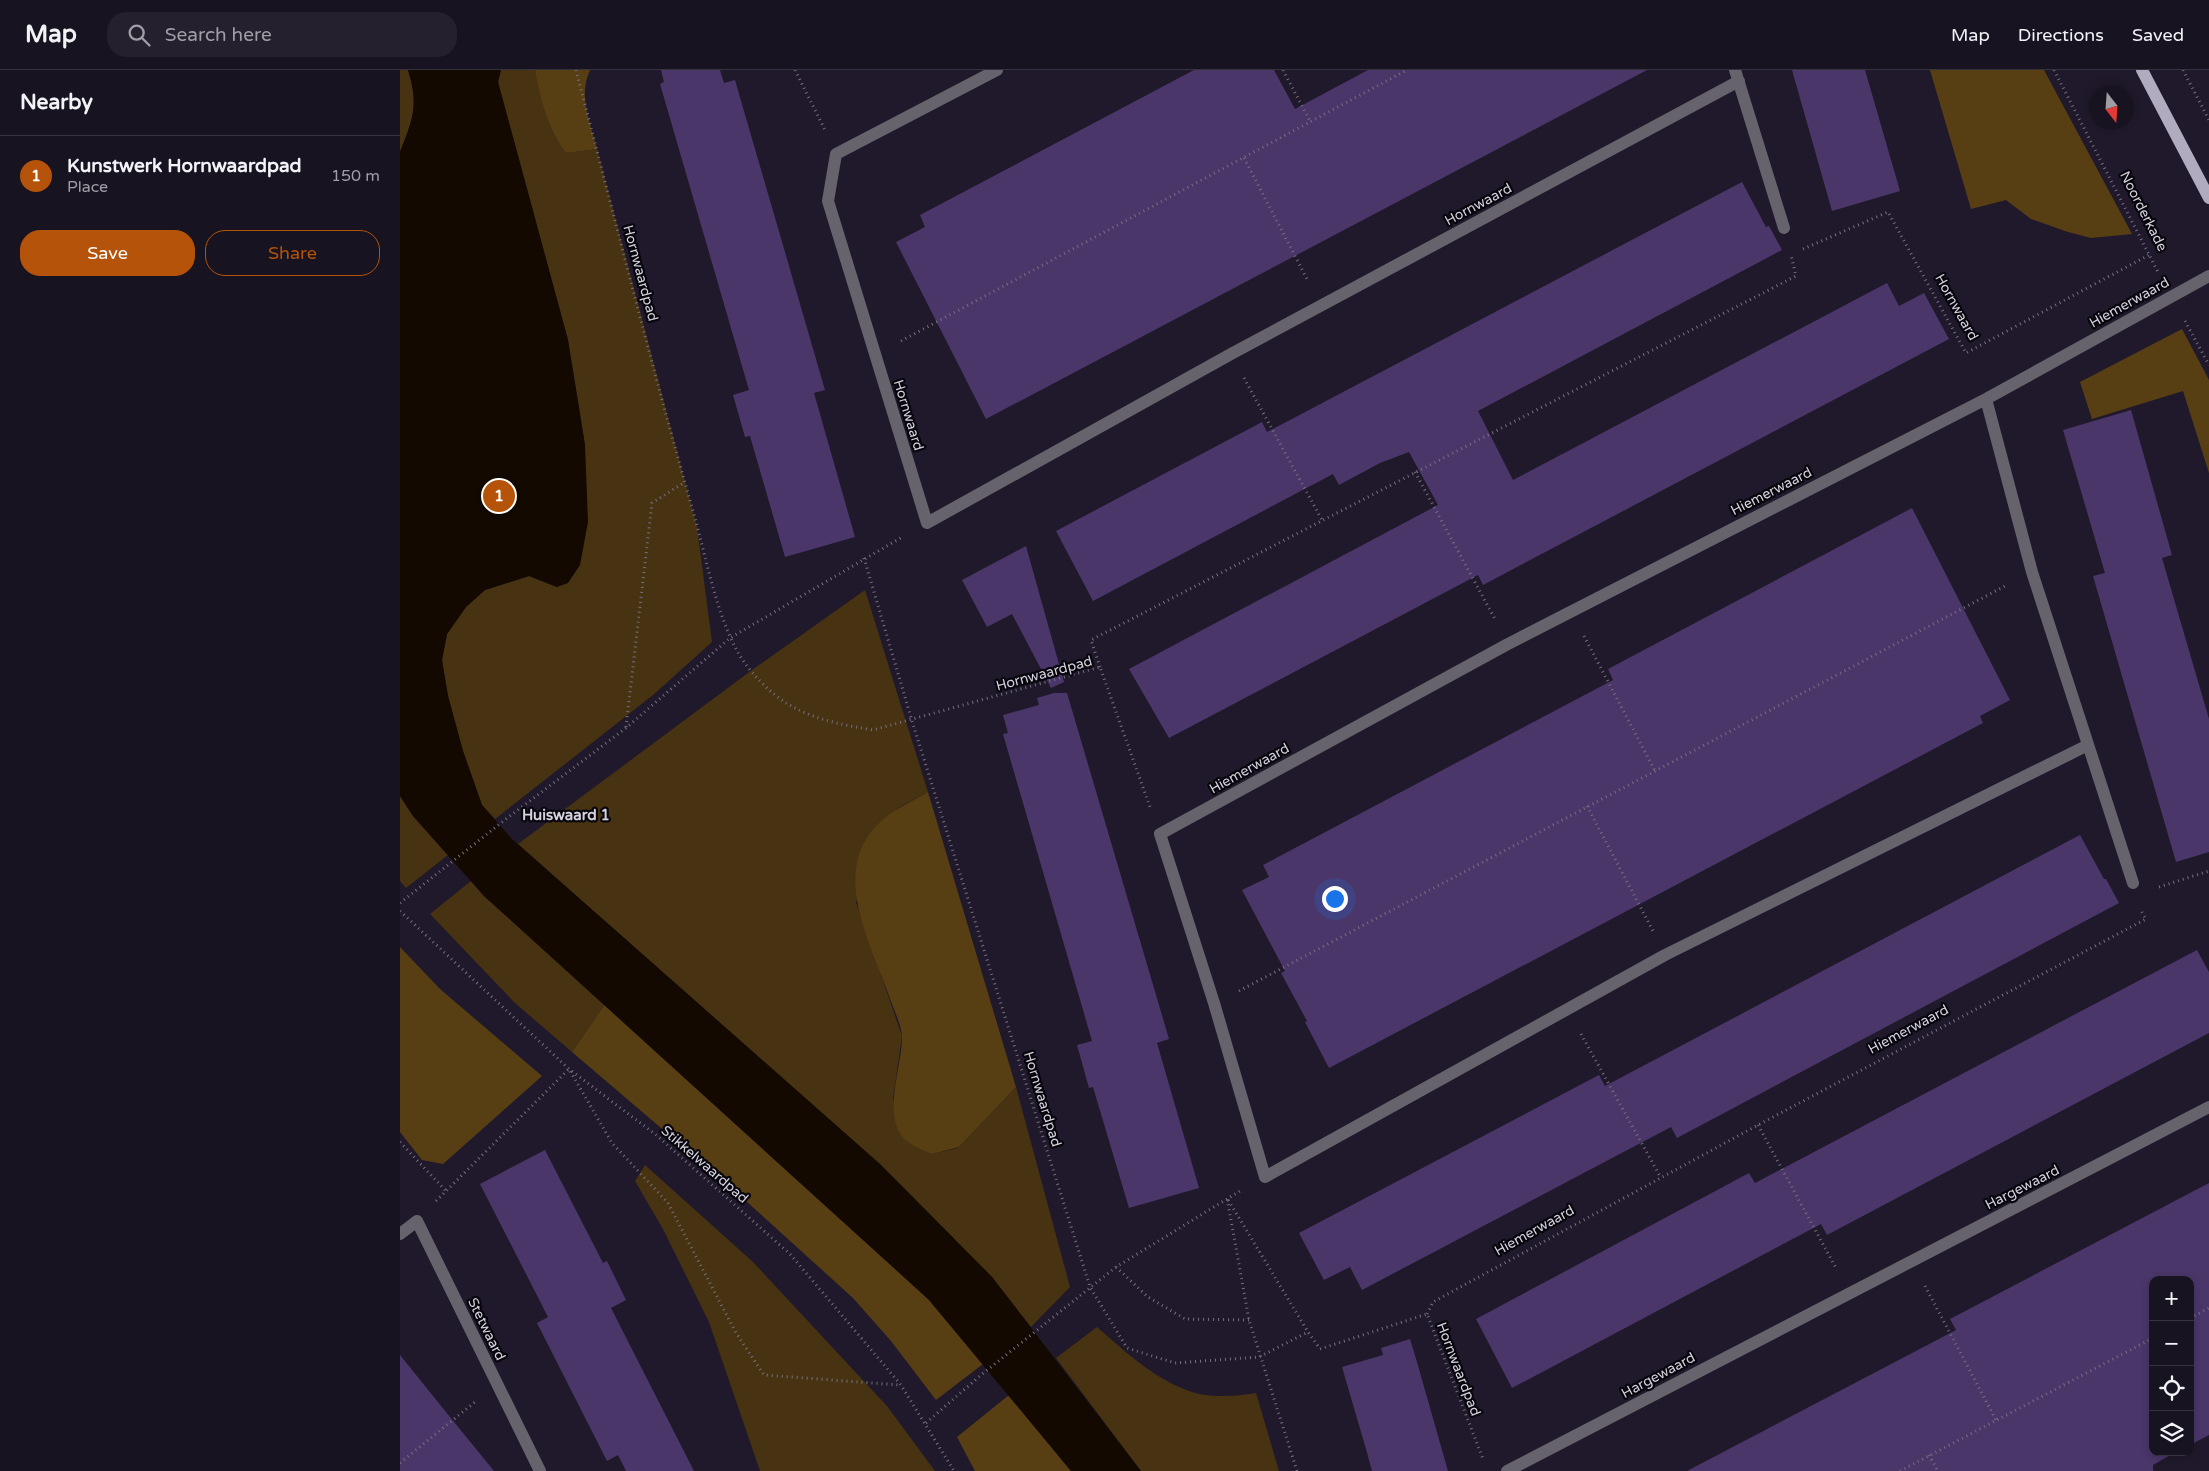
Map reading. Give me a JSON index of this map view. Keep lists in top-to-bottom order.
{
  "streets": {
    "street": [
      "Hornwaard",
      "Hiemerwaard",
      "Hargewaard",
      "Stetwaard"
    ],
    "path": ["Noorderkade", "Hornwaardpad", "Stikkelwaardpad"]
  },
  "crossings": [
    ["Hornwaard", "Noorderkade"],
    ["Noorderkade", "Hiemerwaard"],
    ["Hornwaardpad", "Hiemerwaard"]
  ],
  "districts": ["Huiswaard 1"],
  "north": "bottom",
  "page": {
    "header": "Map",
    "search": "Search here",
    "nav": ["Map", "Directions", "Saved"],
    "heading": "Nearby",
    "list": [
      {
        "mark": "1",
        "name": "Kunstwerk Hornwaardpad",
        "note": "Place",
        "value": "150 m"
      }
    ],
    "buttons": ["Save", "Share"],
    "pins": "1",
    "map_buttons": ["+", "−"]
  }
}
